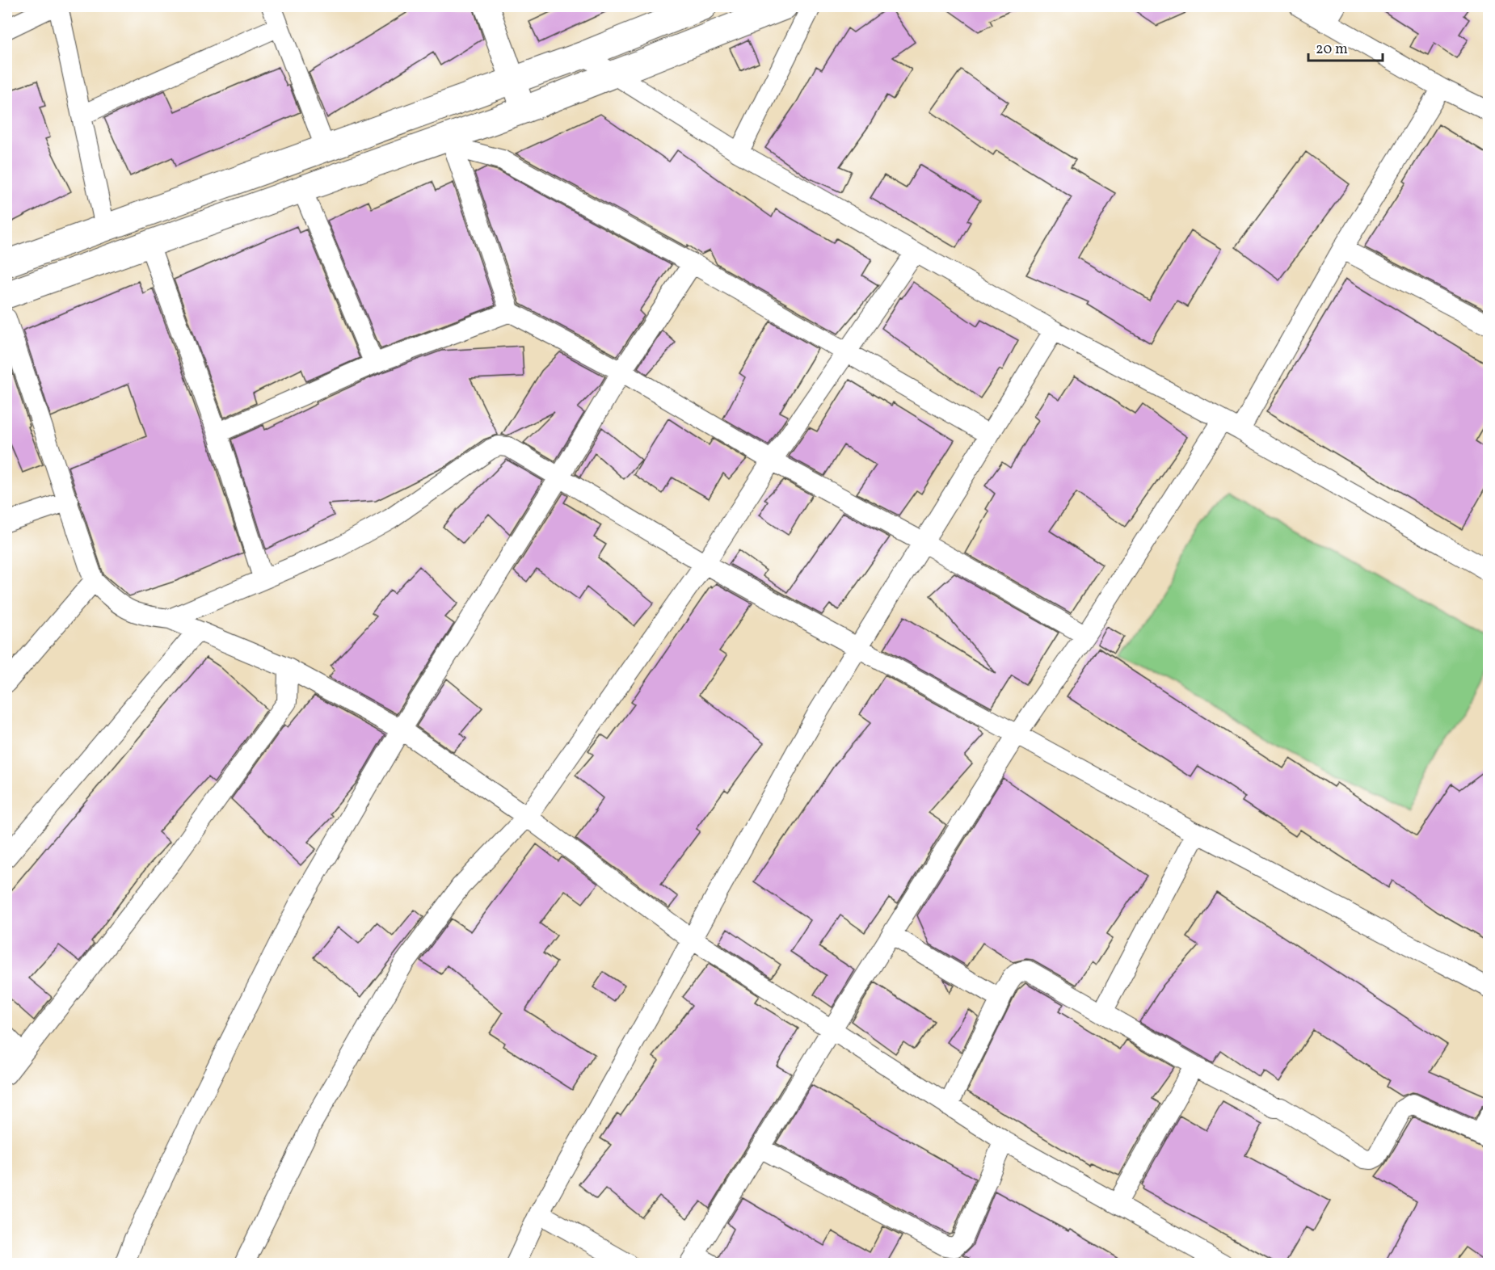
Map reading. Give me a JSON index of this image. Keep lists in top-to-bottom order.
{
  "scale_bar": "20 m"
}
